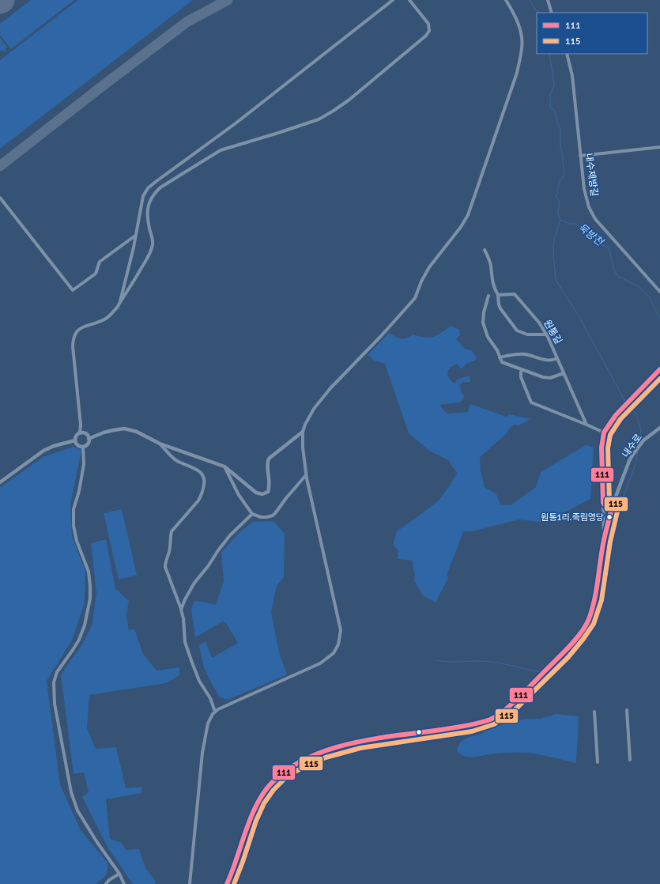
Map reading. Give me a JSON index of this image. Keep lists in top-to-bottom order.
{
  "streets": {
    "street": ["내수제방길", "원통길", "내수로"]
  },
  "water": ["묵방천"],
  "places": ["원통1리.죽림영당"],
  "lines": ["transit line 111", "transit line 115"],
  "legend": ["111", "115"]
}
